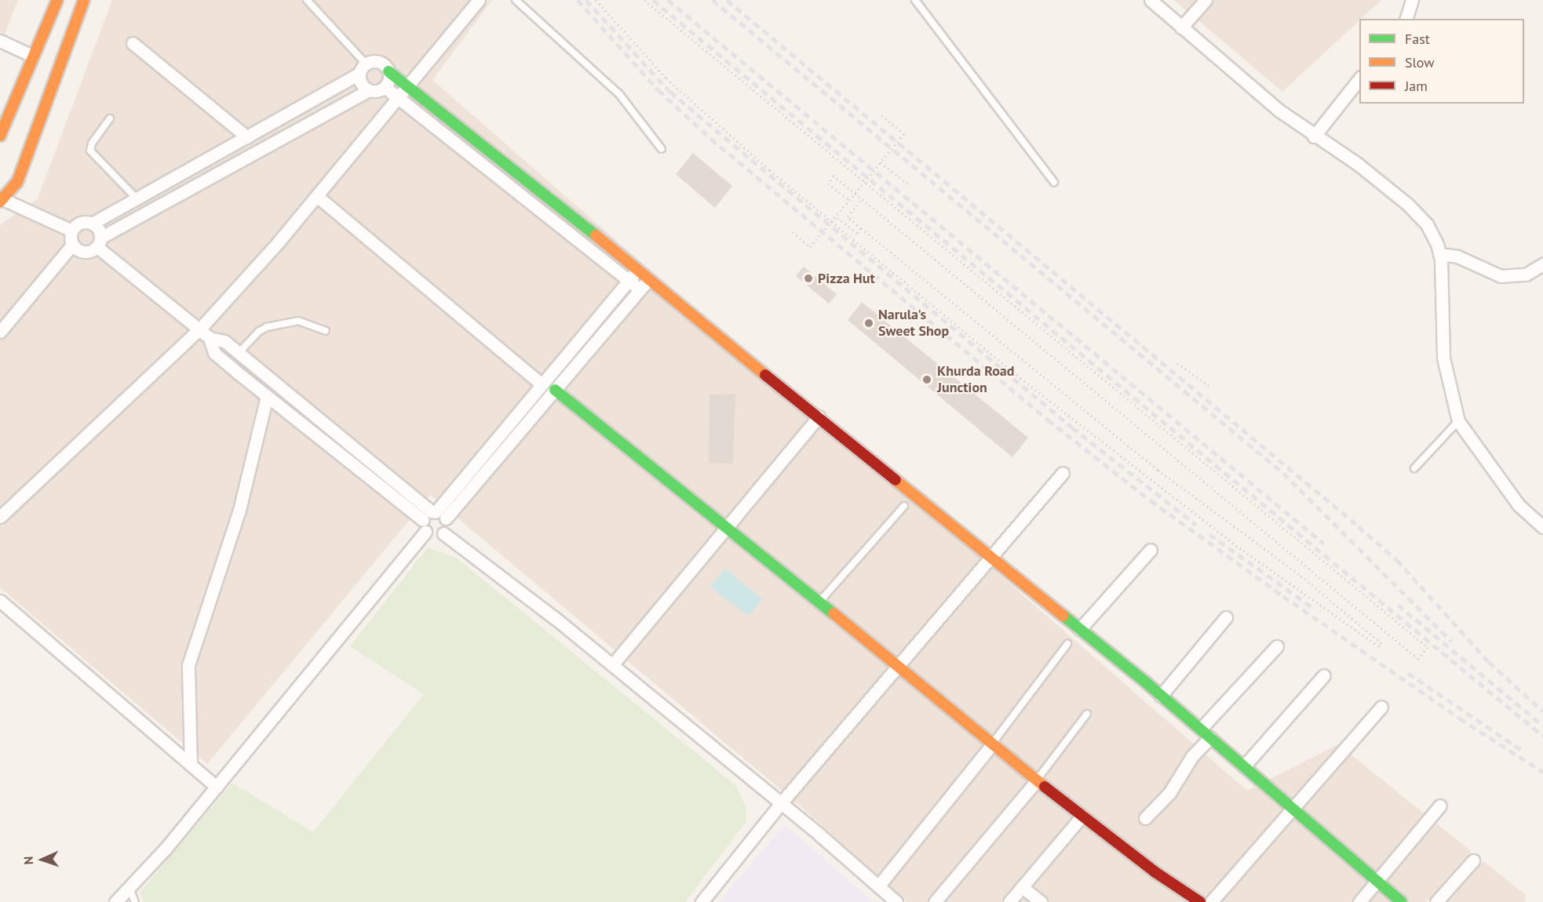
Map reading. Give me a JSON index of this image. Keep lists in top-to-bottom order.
{
  "places": ["Pizza Hut", "Narula's Sweet Shop", "Khurda Road Junction"],
  "legend": ["Fast", "Slow", "Jam"],
  "north": "left"
}
